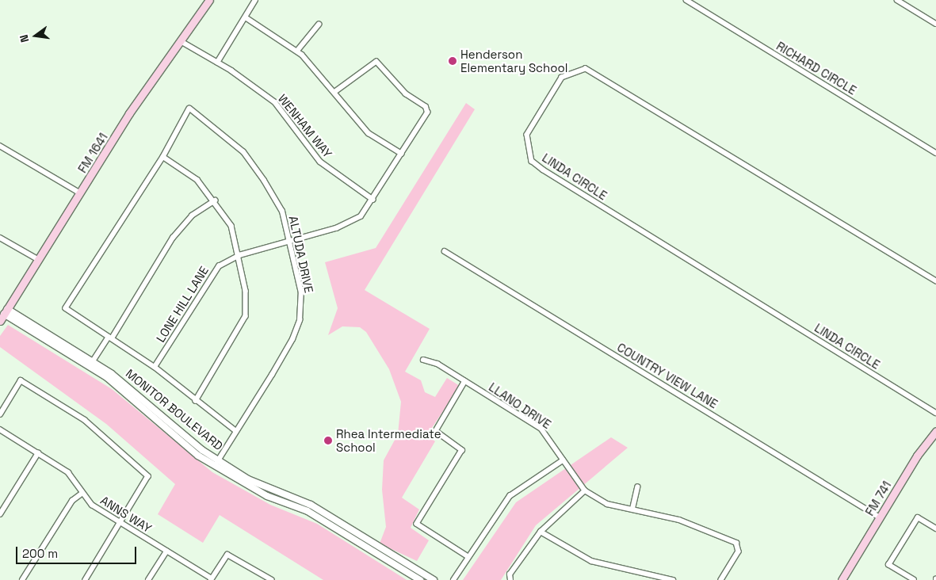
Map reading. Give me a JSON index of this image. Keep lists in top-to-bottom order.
{
  "streets": {
    "main road": ["FM 1641", "FM 741"],
    "street": [
      "RICHARD CIRCLE",
      "WENHAM WAY",
      "LINDA CIRCLE",
      "ALTUDA DRIVE",
      "LONE HILL LANE",
      "COUNTRY VIEW LANE",
      "LLANO DRIVE",
      "MONITOR BOULEVARD",
      "ANNS WAY"
    ]
  },
  "crossings": [
    ["WENHAM WAY", "FM 1641"],
    ["WENHAM WAY", "LONE HILL LANE"],
    ["FM 1641", "MONITOR BOULEVARD"],
    ["ALTUDA DRIVE", "LONE HILL LANE"],
    ["ALTUDA DRIVE", "MONITOR BOULEVARD"],
    ["COUNTRY VIEW LANE", "FM 741"]
  ],
  "places": ["Henderson Elementary School", "Rhea Intermediate School"],
  "scale_bar": "200 m",
  "north": "left"
}
